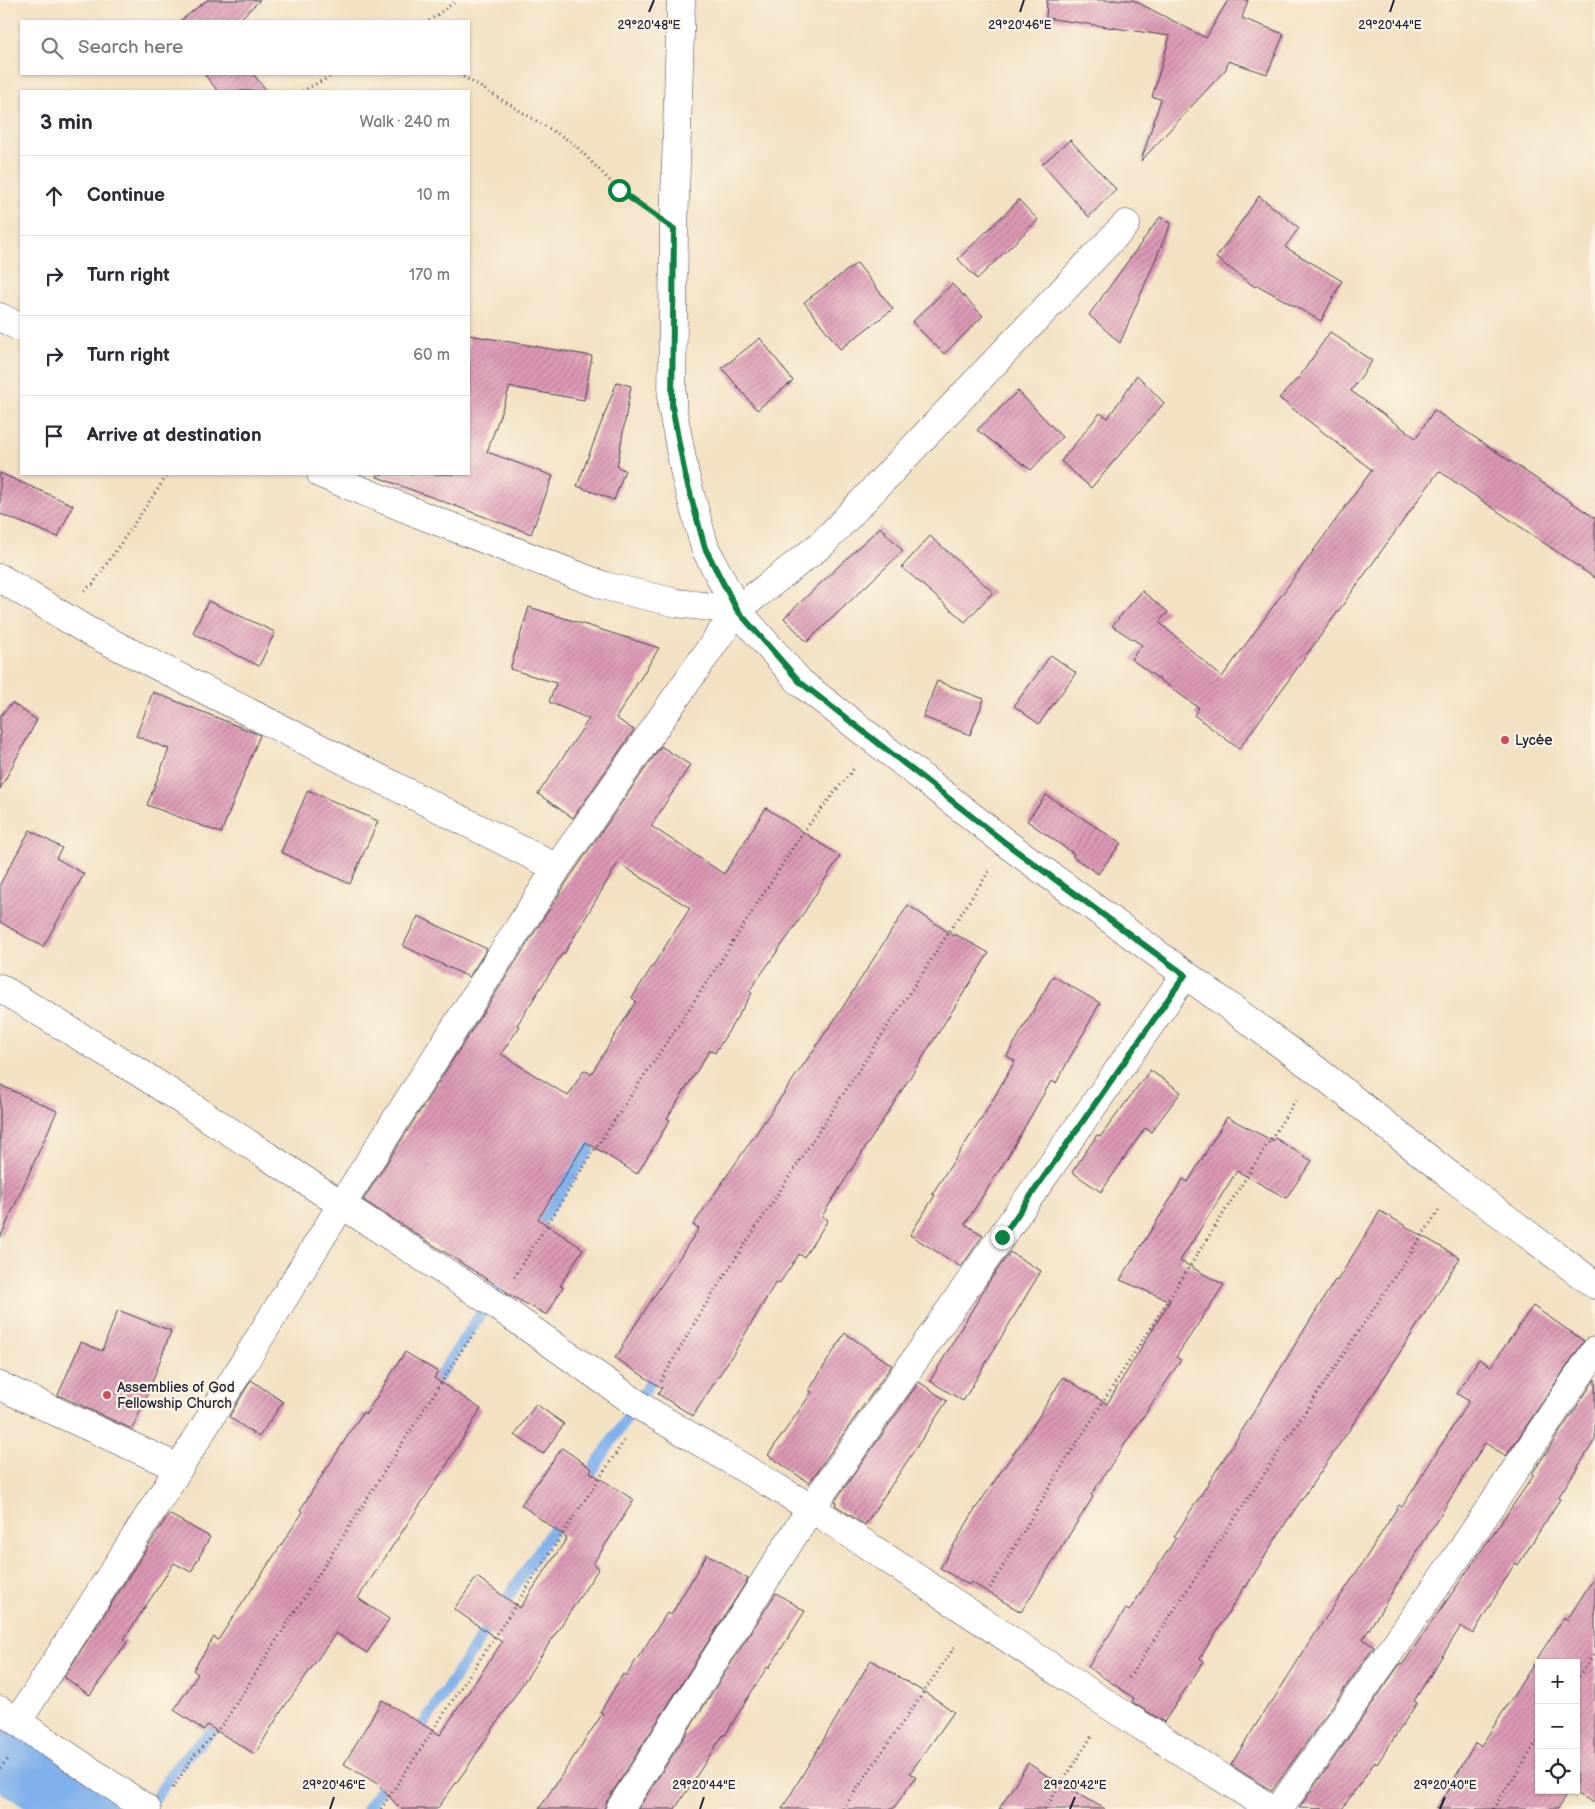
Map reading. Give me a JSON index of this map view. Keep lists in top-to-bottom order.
{
  "places": ["Lycée", "Assemblies of God Fellowship Church"],
  "page": {
    "search": "Search here",
    "heading": ["3 min", "Walk · 240 m"],
    "list": [
      ["Continue", "10 m"],
      ["Turn right", "170 m"],
      ["Turn right", "60 m"],
      "Arrive at destination"
    ],
    "map_buttons": ["+", "−"]
  },
  "coordinates": [
    "29°20'46\"E",
    "29°20'48\"E",
    "29°20'44\"E",
    "29°20'42\"E",
    "29°20'40\"E"
  ]
}
